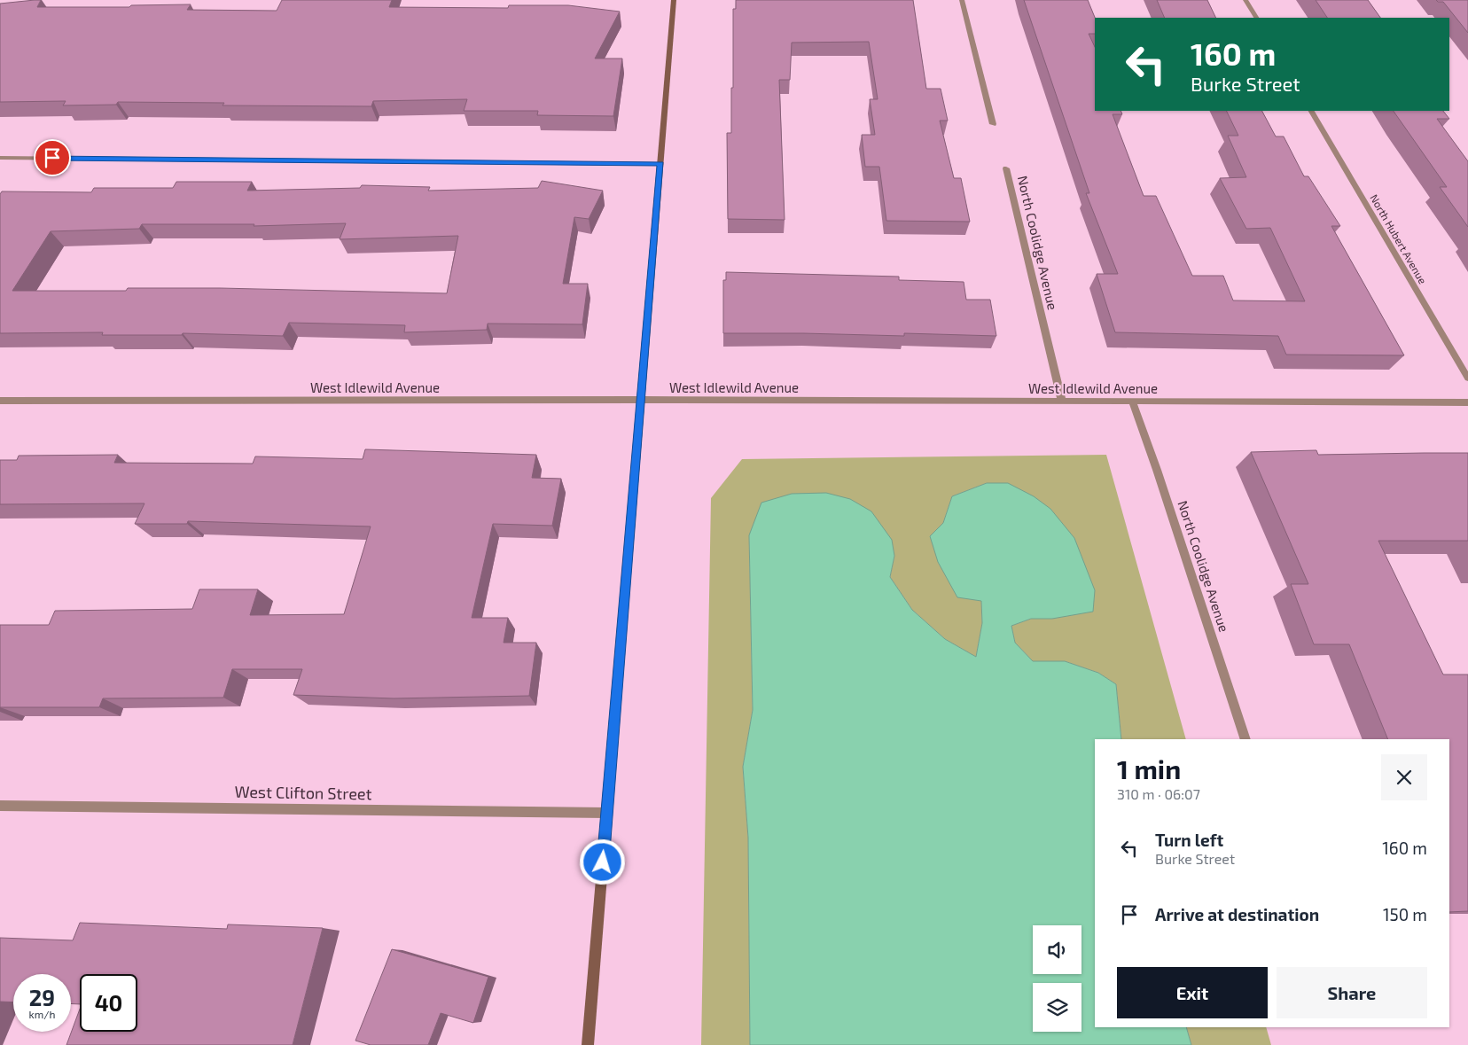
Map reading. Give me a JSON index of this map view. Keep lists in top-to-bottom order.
{
  "streets": {
    "street": [
      "North Hubert Avenue",
      "North Coolidge Avenue",
      "West Idlewild Avenue",
      "West Clifton Street"
    ]
  },
  "crossings": [
    ["North Coolidge Avenue", "West Idlewild Avenue"]
  ],
  "page": {
    "turn": ["160 m", "Burke Street"],
    "heading": ["1 min", "310 m · 06:07"],
    "list": [
      {
        "name": "Turn left",
        "note": "Burke Street",
        "value": "160 m"
      },
      {
        "name": "Arrive at destination",
        "value": "150 m"
      }
    ],
    "buttons": ["Exit", "Share"],
    "speed": "29 km/h",
    "limit": "40"
  }
}
